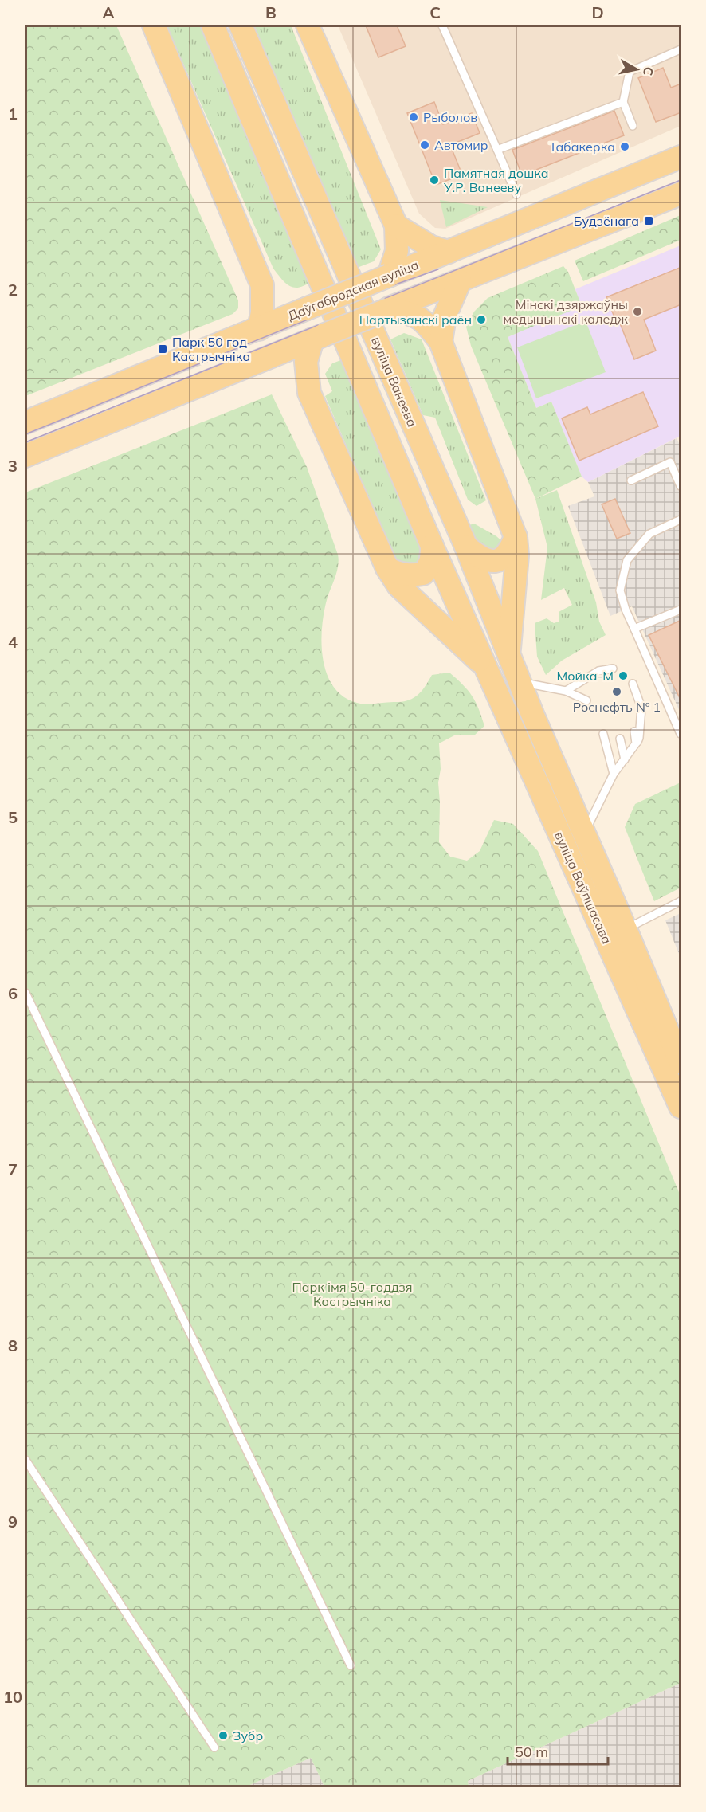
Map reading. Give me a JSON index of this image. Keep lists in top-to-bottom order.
{
  "streets": {
    "main road": ["Даўгабродская вуліца", "вуліца Ванеева", "вуліца Ваўпшасава"]
  },
  "crossings": [
    ["вуліца Ванеева", "вуліца Ваўпшасава"]
  ],
  "parks": ["Парк імя 50-годдзя Кастрычніка"],
  "places": {
    "other": [
      "Рыболов",
      "Автомир",
      "Табакерка",
      "Памятная дошка У.Р. Ванееву",
      "Мінскі дзяржаўны медыцынскі каледж",
      "Партызанскі раён",
      "Мойка-М",
      "Роснефть № 1",
      "Зубр"
    ],
    "transit": ["Будзёнага", "Парк 50 год Кастрычніка"]
  },
  "scale_bar": "50 m",
  "north": "right",
  "grid": {
    "columns": [
      "A",
      "B",
      "C",
      "D"
    ],
    "rows": [
      "1",
      "2",
      "3",
      "4",
      "5",
      "6",
      "7",
      "8",
      "9",
      "10"
    ]
  }
}
